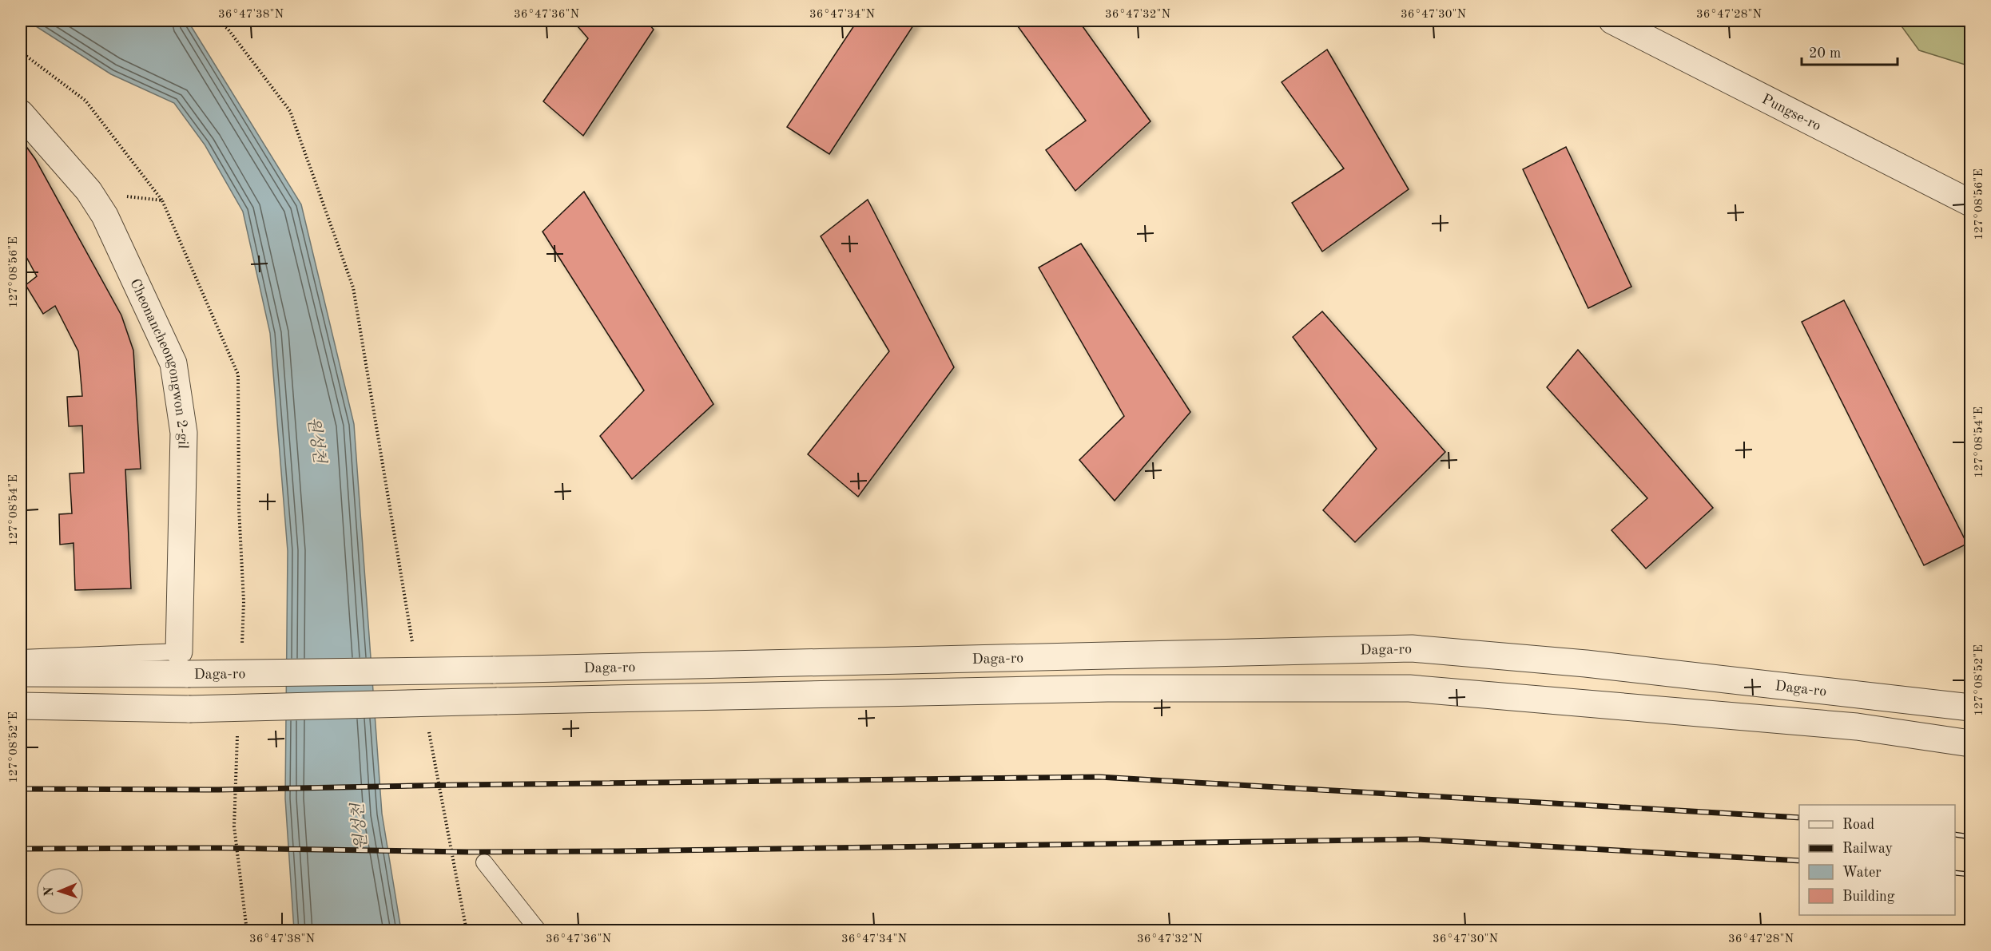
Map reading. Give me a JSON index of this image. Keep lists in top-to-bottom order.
{
  "streets": {
    "street": ["Pungse-ro", "Cheonancheongongwon 2-gil", "Daga-ro"]
  },
  "crossings": [
    ["Cheonancheongongwon 2-gil", "Daga-ro"]
  ],
  "water": ["원성천"],
  "legend": [
    "Road",
    "Railway",
    "Water",
    "Building"
  ],
  "scale_bar": "20 m",
  "north": "left",
  "coordinates": [
    "36°47'38\"N",
    "36°47'36\"N",
    "36°47'34\"N",
    "36°47'32\"N",
    "36°47'30\"N",
    "36°47'28\"N",
    "127°08'56\"E",
    "127°08'54\"E",
    "127°08'52\"E"
  ]
}
